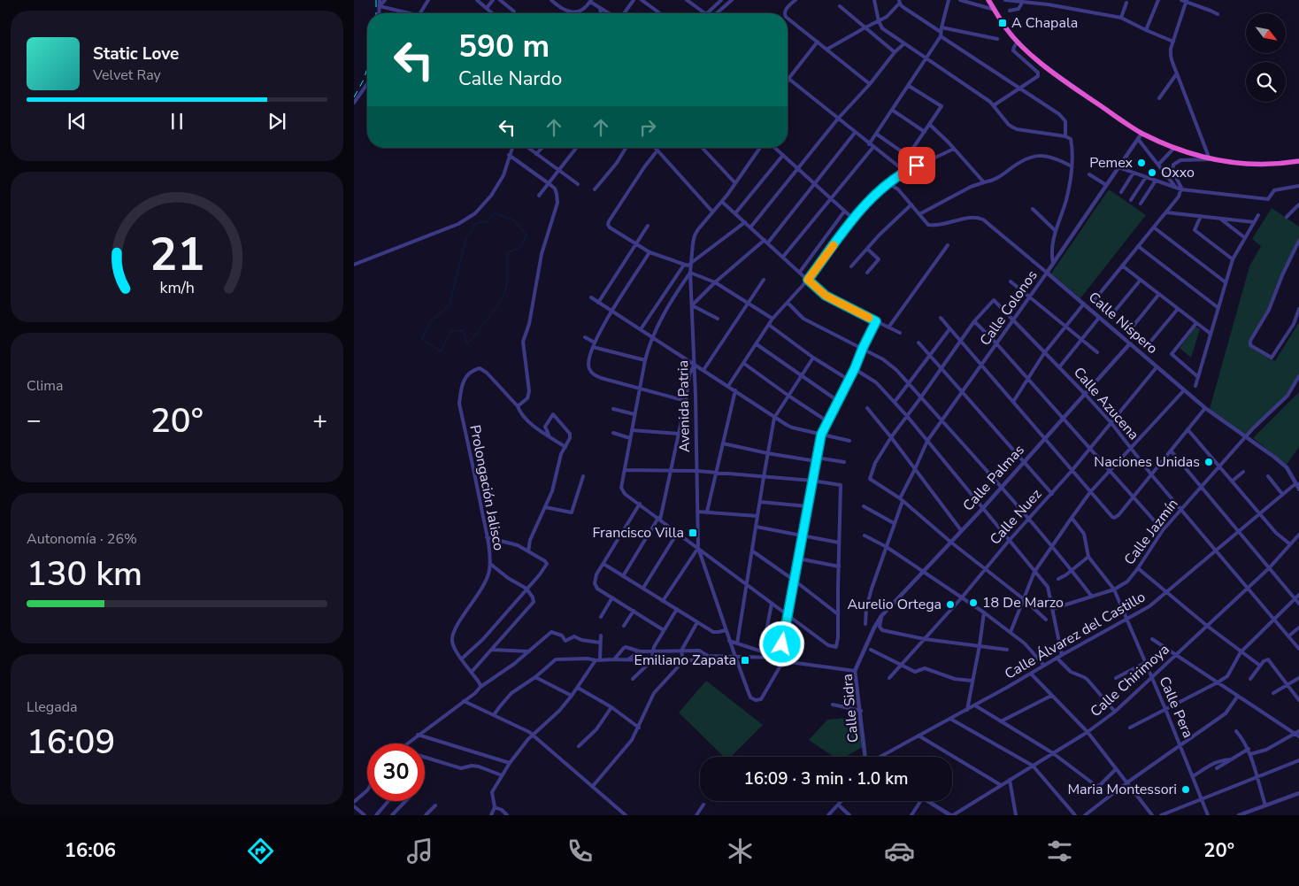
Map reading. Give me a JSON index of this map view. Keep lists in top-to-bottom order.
{
  "streets": {
    "street": [
      "Calle Colonos",
      "Calle Níspero",
      "Calle Azucena",
      "Avenida Patria",
      "Calle Palmas",
      "Prolongación Jalisco",
      "Calle Nuez",
      "Calle Jazmín",
      "Calle Álvarez del Castillo",
      "Calle Chirimoya",
      "Calle Pera",
      "Calle Sidra"
    ]
  },
  "crossings": [
    ["Calle Colonos", "Calle Níspero"],
    ["Calle Colonos", "Calle Azucena"],
    ["Calle Níspero", "Calle Palmas"],
    ["Calle Níspero", "Calle Nuez"],
    ["Calle Níspero", "Calle Jazmín"],
    ["Calle Níspero", "Calle Álvarez del Castillo"],
    ["Calle Azucena", "Calle Palmas"],
    ["Calle Azucena", "Calle Nuez"],
    ["Calle Azucena", "Calle Jazmín"],
    ["Calle Azucena", "Calle Álvarez del Castillo"],
    ["Calle Azucena", "Calle Chirimoya"],
    ["Calle Palmas", "Calle Sidra"],
    ["Calle Jazmín", "Calle Pera"],
    ["Calle Álvarez del Castillo", "Calle Pera"],
    ["Calle Chirimoya", "Calle Pera"]
  ],
  "places": {
    "transit": ["A Chapala", "Francisco Villa", "Emiliano Zapata"],
    "other": [
      "Pemex",
      "Oxxo",
      "Naciones Unidas",
      "18 De Marzo",
      "Aurelio Ortega",
      "Maria Montessori"
    ]
  },
  "north": "bottom right",
  "page": {
    "turn": ["590 m", "Calle Nardo"],
    "song": ["Static Love", "Velvet Ray"],
    "tile": [
      "Clima",
      ["Autonomía · 26%", "130 km"],
      ["Llegada", "16:09"]
    ],
    "heat": ["−", "20°", "+"],
    "limit": "30",
    "trip": "16:09 · 3 min · 1.0 km",
    "tabs": ["16:06", "20°"],
    "gauge": ["21", "km/h"]
  }
}
